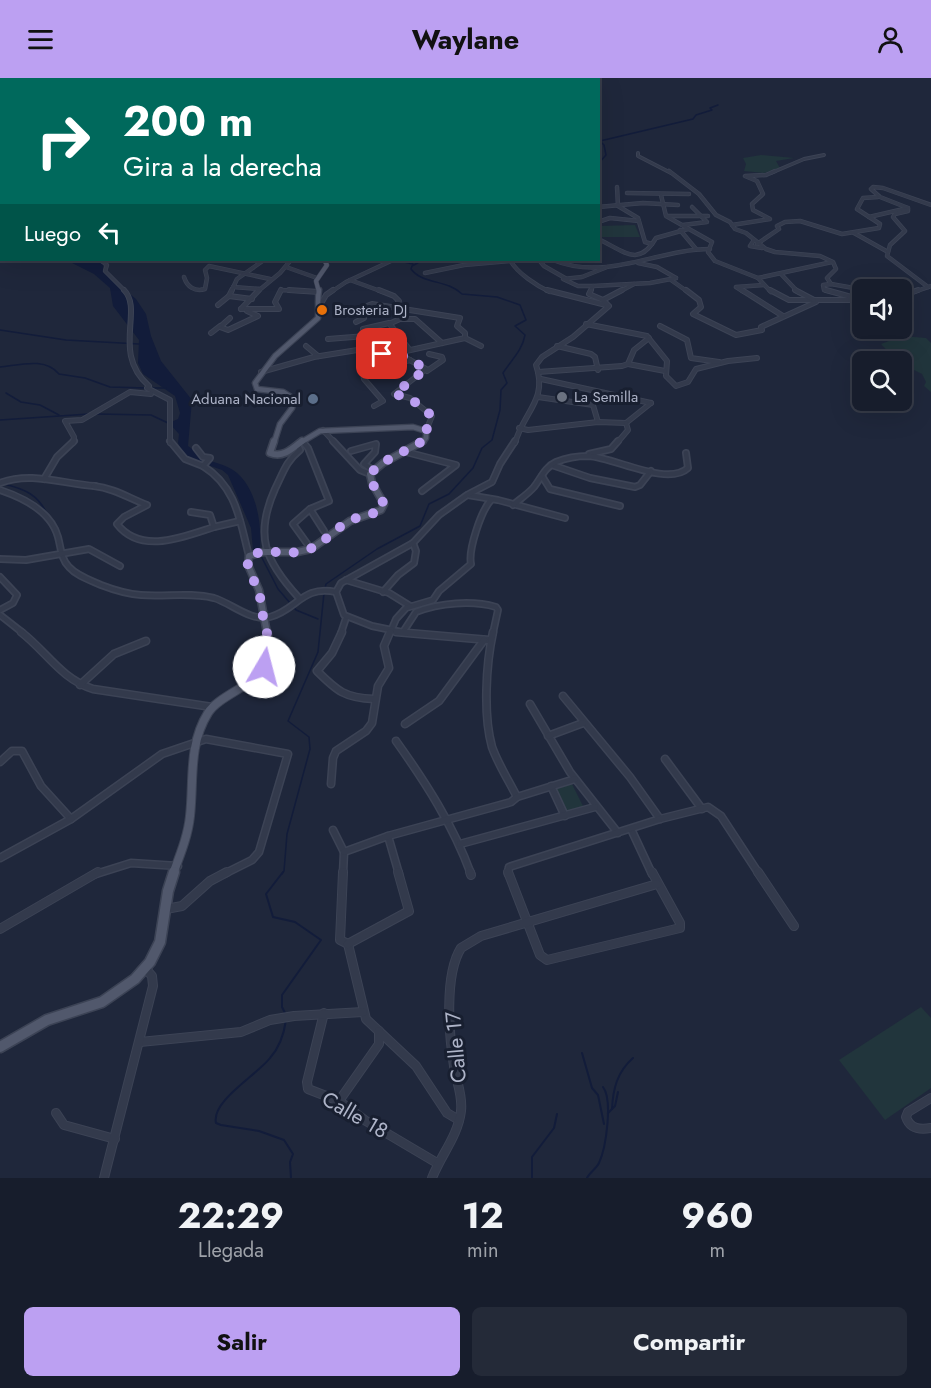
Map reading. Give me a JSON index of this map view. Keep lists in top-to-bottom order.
{
  "streets": {
    "street": ["Calle 17", "Calle 18"]
  },
  "crossings": [
    ["Calle 17", "Calle 18"]
  ],
  "places": ["Brosteria DJ", "La Semilla", "Aduana Nacional"],
  "page": {
    "header": "Waylane",
    "turn": ["200 m", "Gira a la derecha"],
    "then": "Luego",
    "eta": [
      "22:29",
      "Llegada",
      "12",
      "min",
      "960",
      "m"
    ],
    "buttons": ["Salir", "Compartir"]
  }
}
